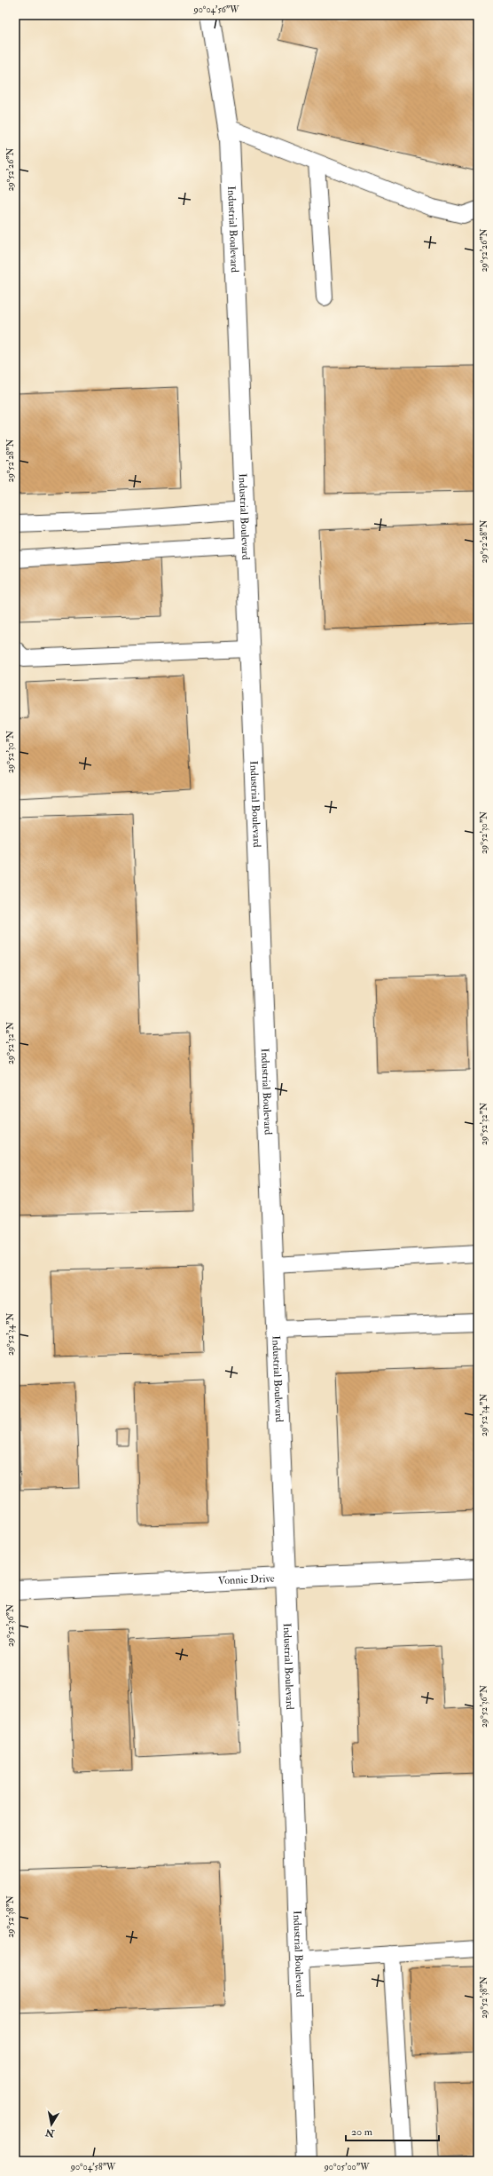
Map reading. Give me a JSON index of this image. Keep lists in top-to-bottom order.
{
  "streets": {
    "street": ["Industrial Boulevard", "Vonnie Drive"]
  },
  "crossings": [
    ["Industrial Boulevard", "Vonnie Drive"]
  ],
  "scale_bar": "20 m",
  "north": "bottom",
  "coordinates": [
    "90°04'56\"W",
    "29°52'26\"N",
    "29°52'28\"N",
    "29°52'30\"N",
    "29°52'32\"N",
    "29°52'34\"N",
    "29°52'36\"N",
    "29°52'38\"N",
    "90°04'58\"W",
    "90°05'00\"W"
  ]
}
